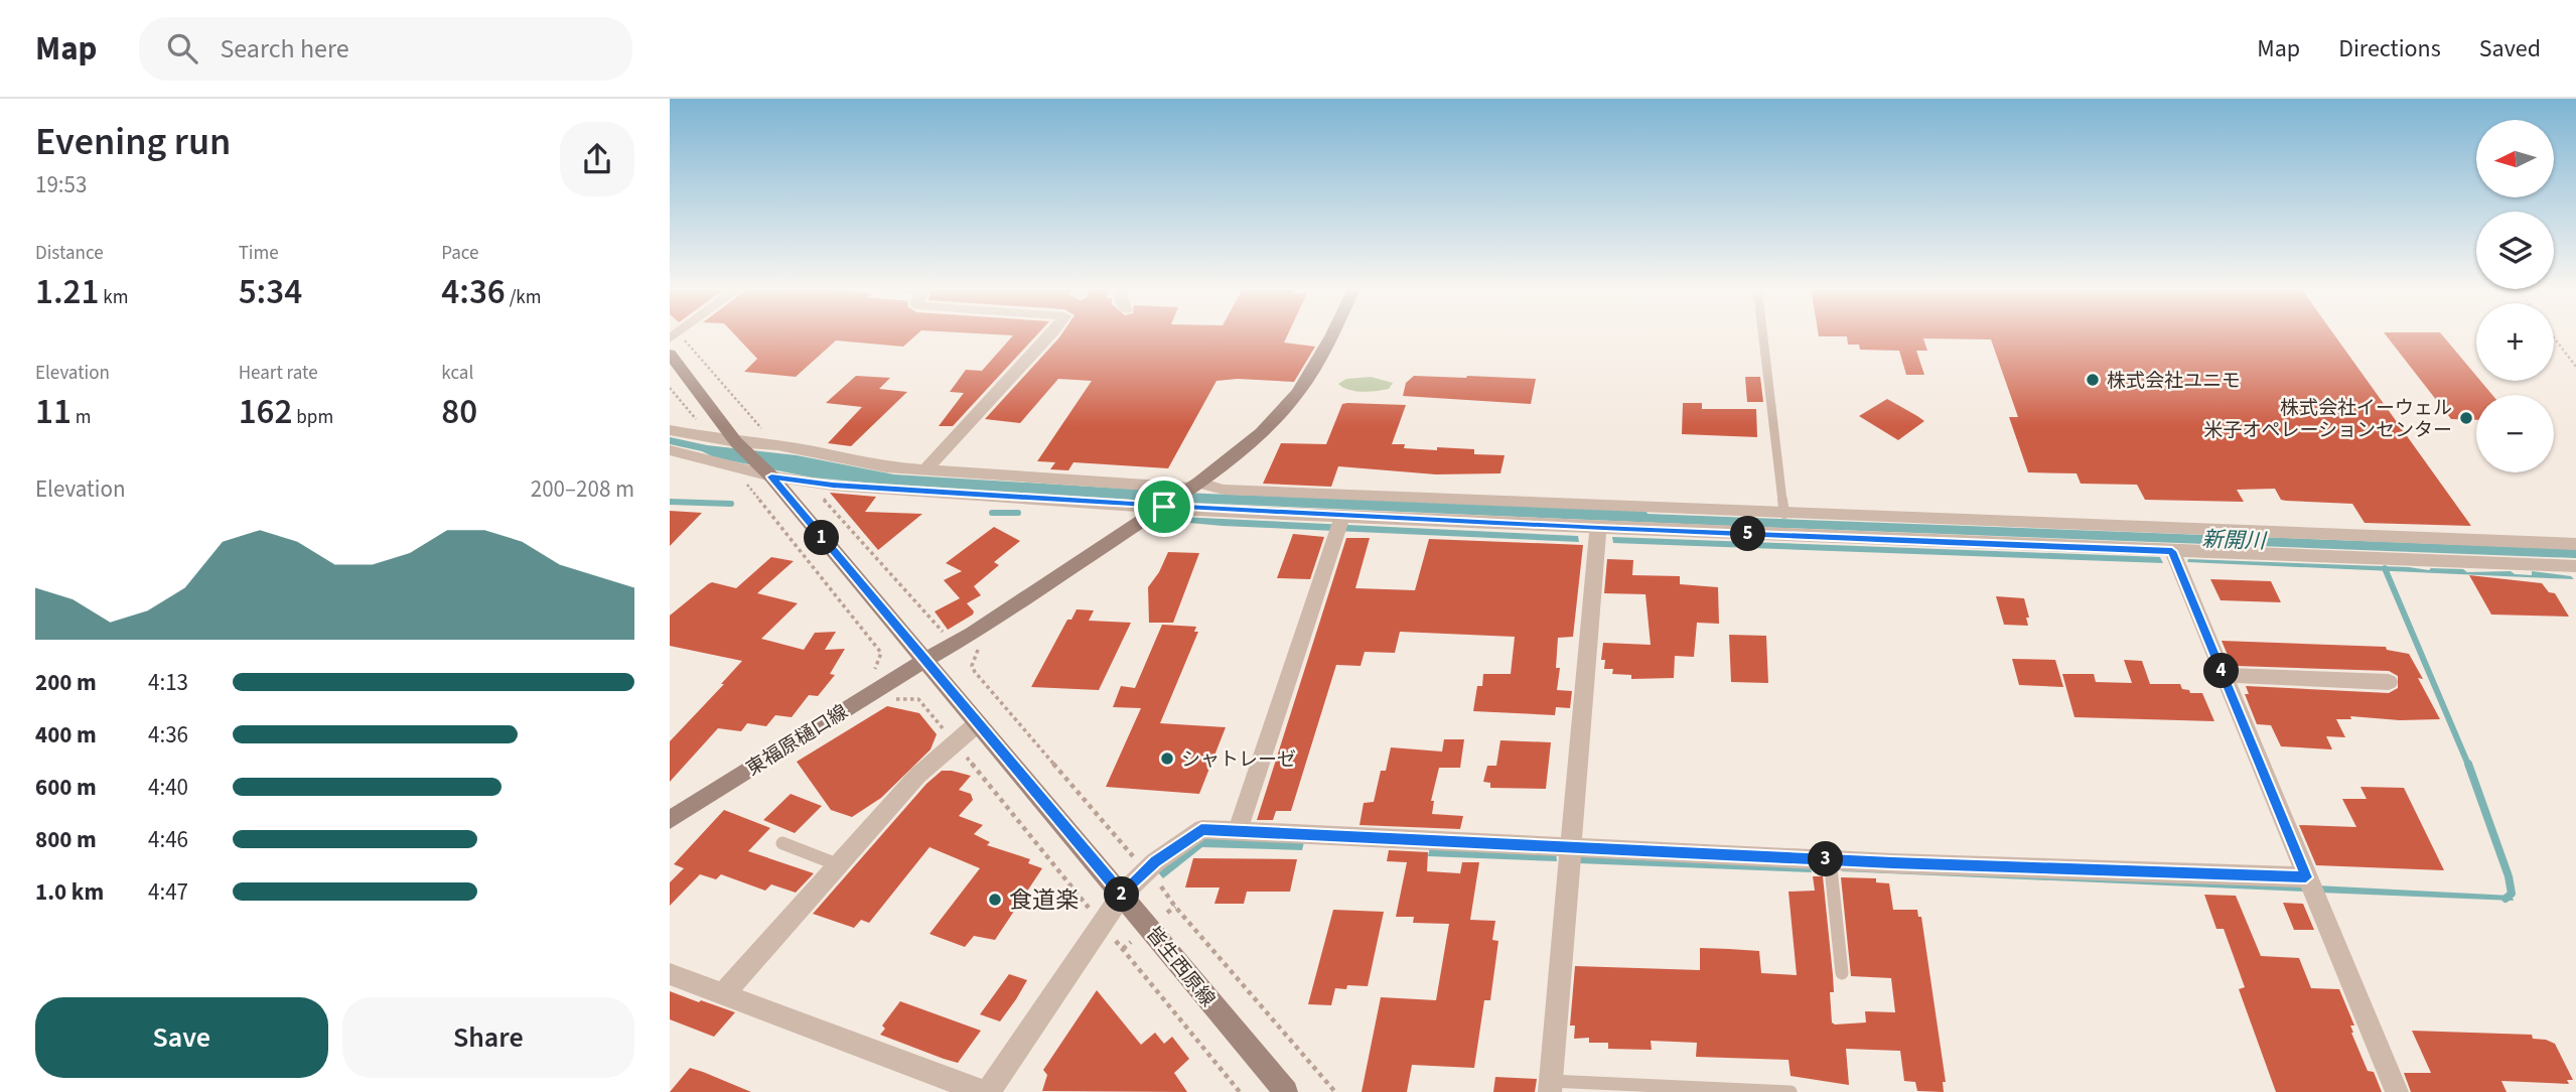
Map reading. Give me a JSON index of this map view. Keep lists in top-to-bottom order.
{
  "streets": {
    "main road": ["東福原樋口線", "皆生西原線"]
  },
  "crossings": [
    ["東福原樋口線", "皆生西原線"]
  ],
  "water": ["新開川"],
  "places": [
    "株式会社ユニモ",
    "株式会社イーウェル 米子オペレーションセンター",
    "シャトレーゼ",
    "食道楽"
  ],
  "north": "left",
  "page": {
    "header": "Map",
    "search": "Search here",
    "nav": ["Map", "Directions", "Saved"],
    "heading": ["Evening run", "19:53"],
    "map_buttons": ["+", "−"],
    "stats": [
      ["Distance", "1.21 km"],
      ["Time", "5:34"],
      ["Pace", "4:36 /km"],
      ["Elevation", "11 m"],
      ["Heart rate", "162 bpm"],
      ["kcal", "80"]
    ],
    "chart": ["Elevation", "200–208 m"],
    "pins": [
      "5",
      "1",
      "4",
      "3",
      "2"
    ],
    "list": [
      {
        "name": "200 m",
        "note": "4:13"
      },
      {
        "name": "400 m",
        "note": "4:36"
      },
      {
        "name": "600 m",
        "note": "4:40"
      },
      {
        "name": "800 m",
        "note": "4:46"
      },
      {
        "name": "1.0 km",
        "note": "4:47"
      }
    ],
    "buttons": ["Save", "Share"]
  }
}
